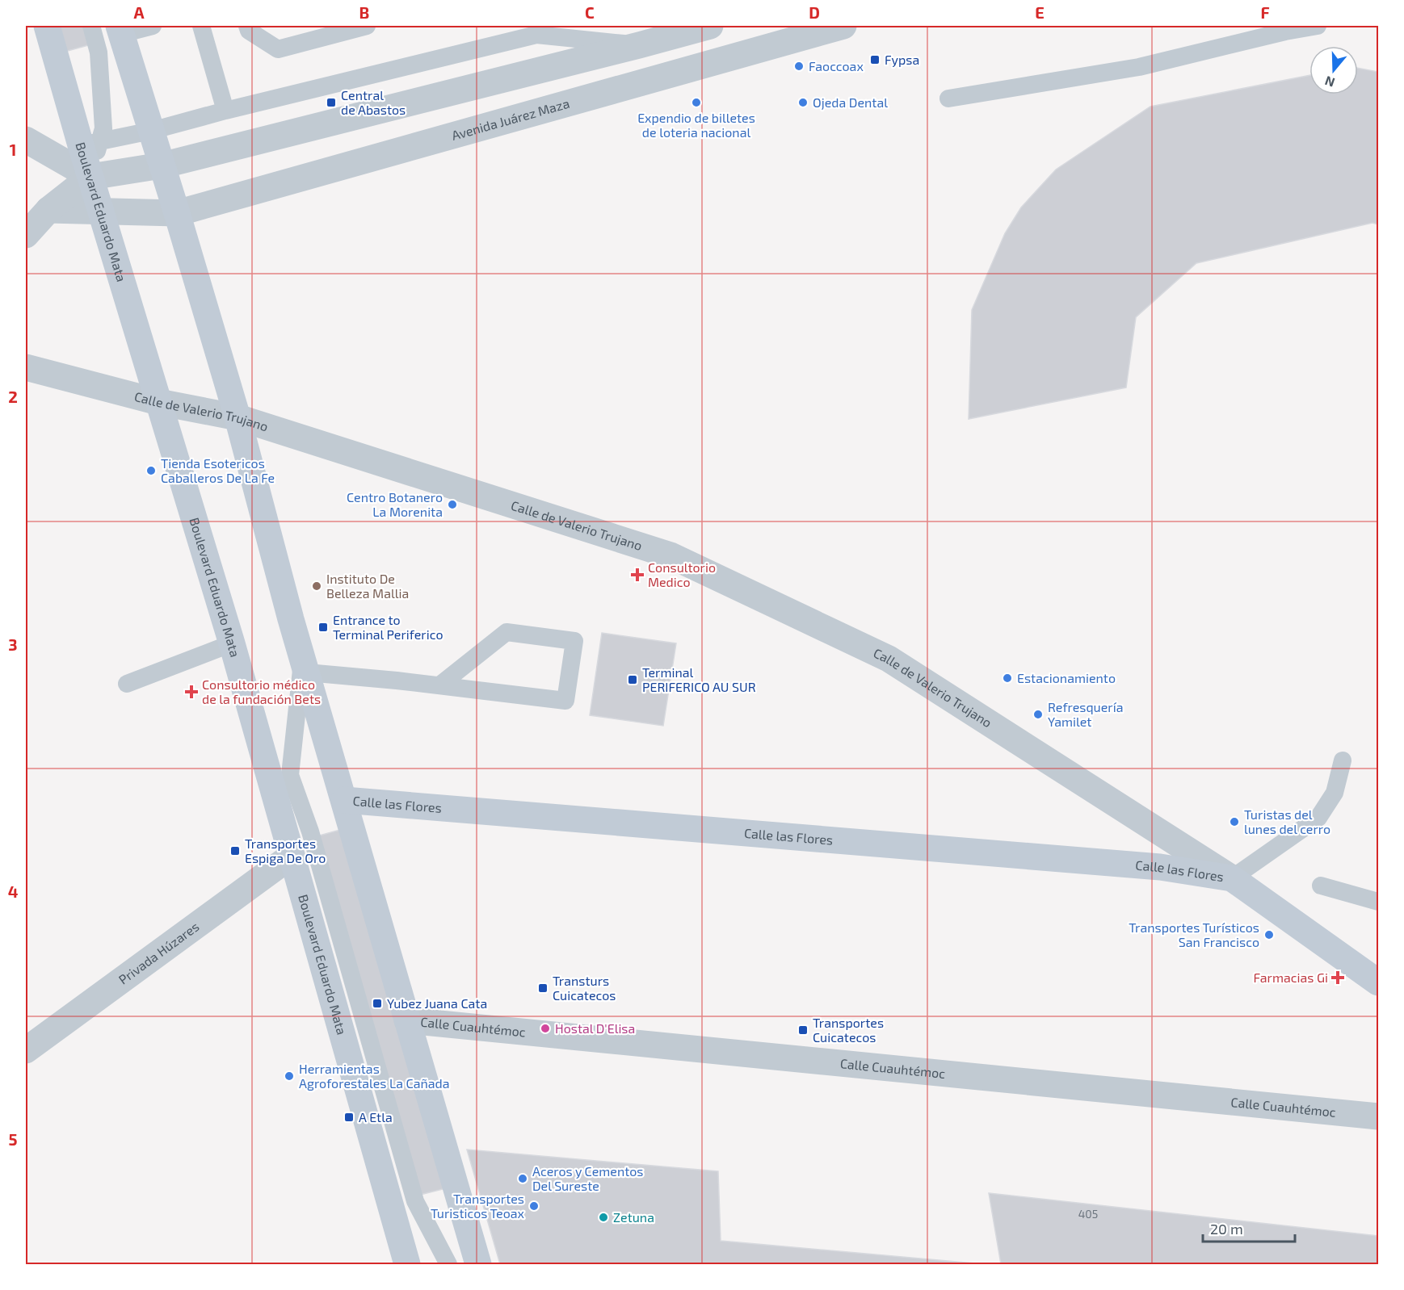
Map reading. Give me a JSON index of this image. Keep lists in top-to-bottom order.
{
  "streets": {
    "main road": ["Boulevard Eduardo Mata", "Calle las Flores"],
    "street": [
      "Avenida Juárez Maza",
      "Calle de Valerio Trujano",
      "Privada Húzares",
      "Calle Cuauhtémoc"
    ]
  },
  "crossings": [
    ["Avenida Juárez Maza", "Boulevard Eduardo Mata"],
    ["Boulevard Eduardo Mata", "Calle de Valerio Trujano"],
    ["Boulevard Eduardo Mata", "Privada Húzares"],
    ["Calle de Valerio Trujano", "Calle las Flores"]
  ],
  "places": {
    "transit": [
      "Fypsa",
      "Central de Abastos",
      "Entrance to Terminal Periferico",
      "Terminal PERIFERICO AU SUR",
      "Transportes Espiga De Oro",
      "Transturs Cuicatecos",
      "Yubez Juana Cata",
      "Transportes Cuicatecos",
      "A Etla"
    ],
    "other": [
      "Faoccoax",
      "Expendio de billetes de loteria nacional",
      "Ojeda Dental",
      "Tienda Esotericos Caballeros De La Fe",
      "Centro Botanero La Morenita",
      "Instituto De Belleza Mallia",
      "Estacionamiento",
      "Refresquería Yamilet",
      "Turistas del lunes del cerro",
      "Transportes Turísticos San Francisco",
      "Hostal D'Elisa",
      "Herramientas Agroforestales La Cañada",
      "Aceros y Cementos Del Sureste",
      "Transportes Turisticos Teoax",
      "Zetuna"
    ],
    "health": ["Consultorio Medico", "Consultorio médico de la fundación Bets", "Farmacias Gi"]
  },
  "house_numbers": ["405"],
  "scale_bar": "20 m",
  "north": "bottom",
  "grid": {
    "columns": [
      "A",
      "B",
      "C",
      "D",
      "E",
      "F"
    ],
    "rows": [
      "1",
      "2",
      "3",
      "4",
      "5"
    ]
  }
}
